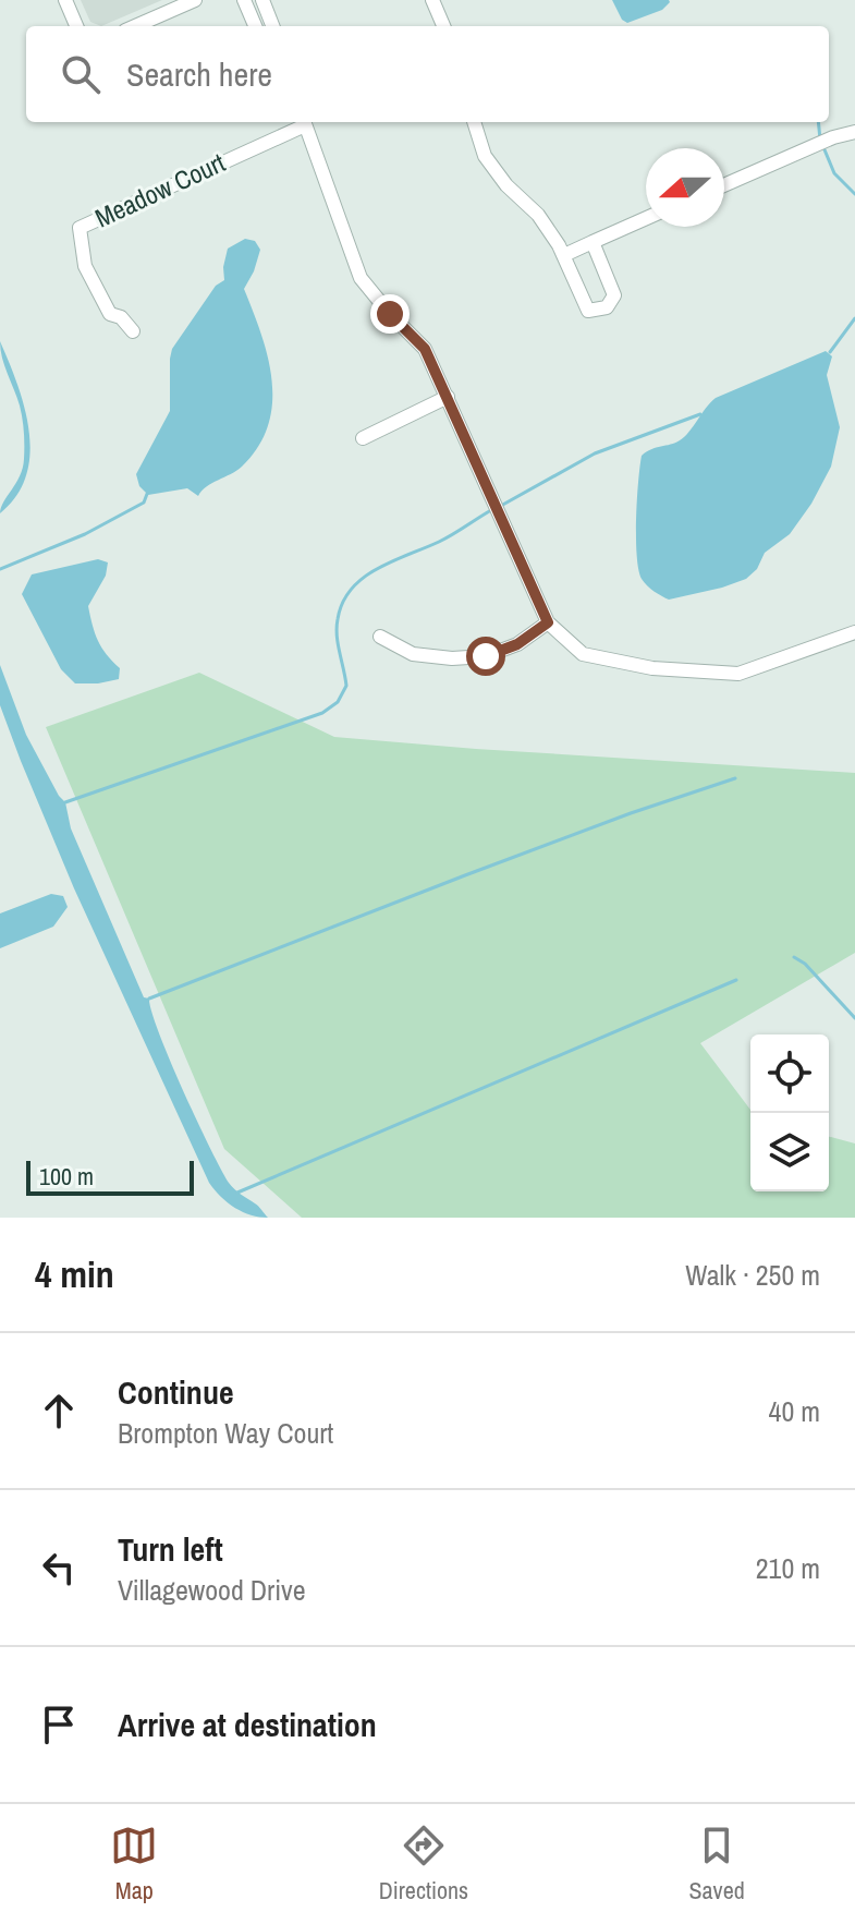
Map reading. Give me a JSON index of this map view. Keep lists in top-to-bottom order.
{
  "streets": {
    "street": ["Meadow Court"]
  },
  "scale_bar": "100 m",
  "north": "left",
  "page": {
    "search": "Search here",
    "scale": "100 m",
    "heading": ["4 min", "Walk · 250 m"],
    "list": [
      ["Continue", "Brompton Way Court", "40 m"],
      ["Turn left", "Villagewood Drive", "210 m"],
      "Arrive at destination"
    ],
    "nav": ["Map", "Directions", "Saved"]
  }
}
